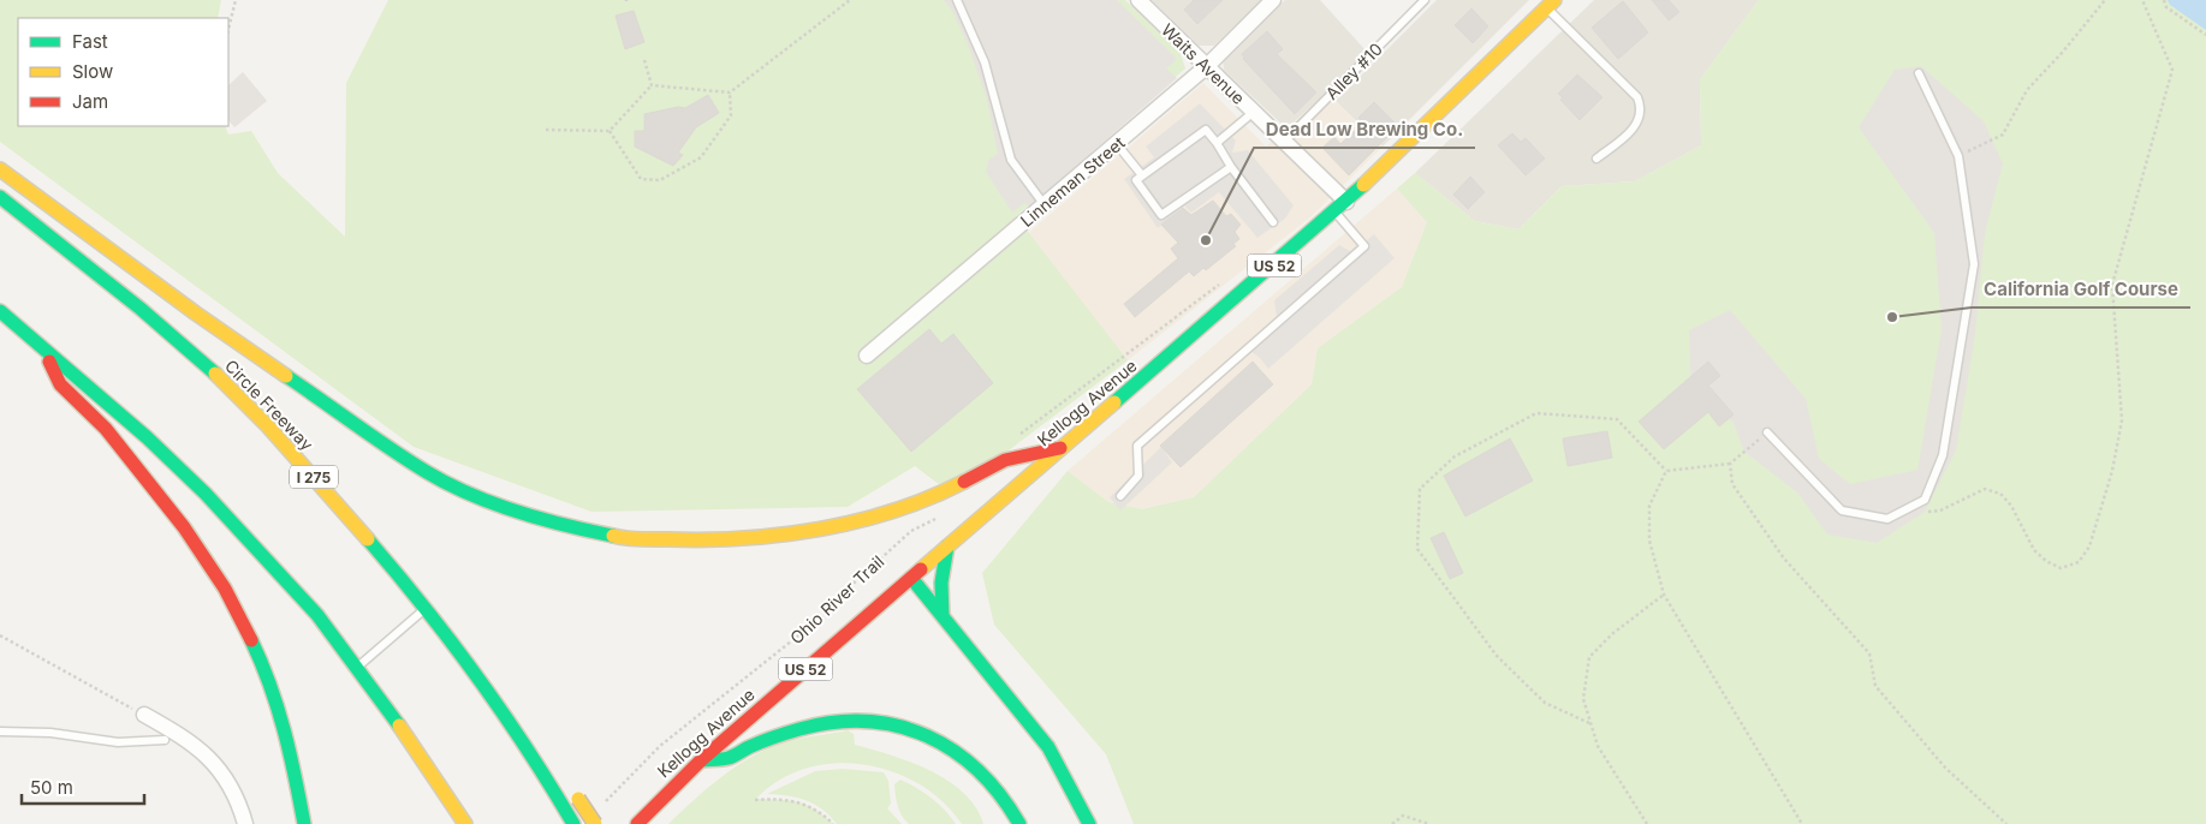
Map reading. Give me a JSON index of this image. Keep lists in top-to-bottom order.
{
  "streets": {
    "main road": [
      "US 52",
      "Kellogg Avenue",
      "Circle Freeway",
      "I 275"
    ],
    "street": ["Waits Avenue", "Linneman Street"],
    "lane": ["Alley #10"],
    "path": ["Ohio River Trail"]
  },
  "crossings": [
    ["Waits Avenue", "Alley #10"],
    ["Waits Avenue", "Linneman Street"],
    ["Waits Avenue", "Kellogg Avenue"]
  ],
  "places": ["Dead Low Brewing Co.", "California Golf Course"],
  "legend": ["Fast", "Slow", "Jam"],
  "scale_bar": "50 m"
}
